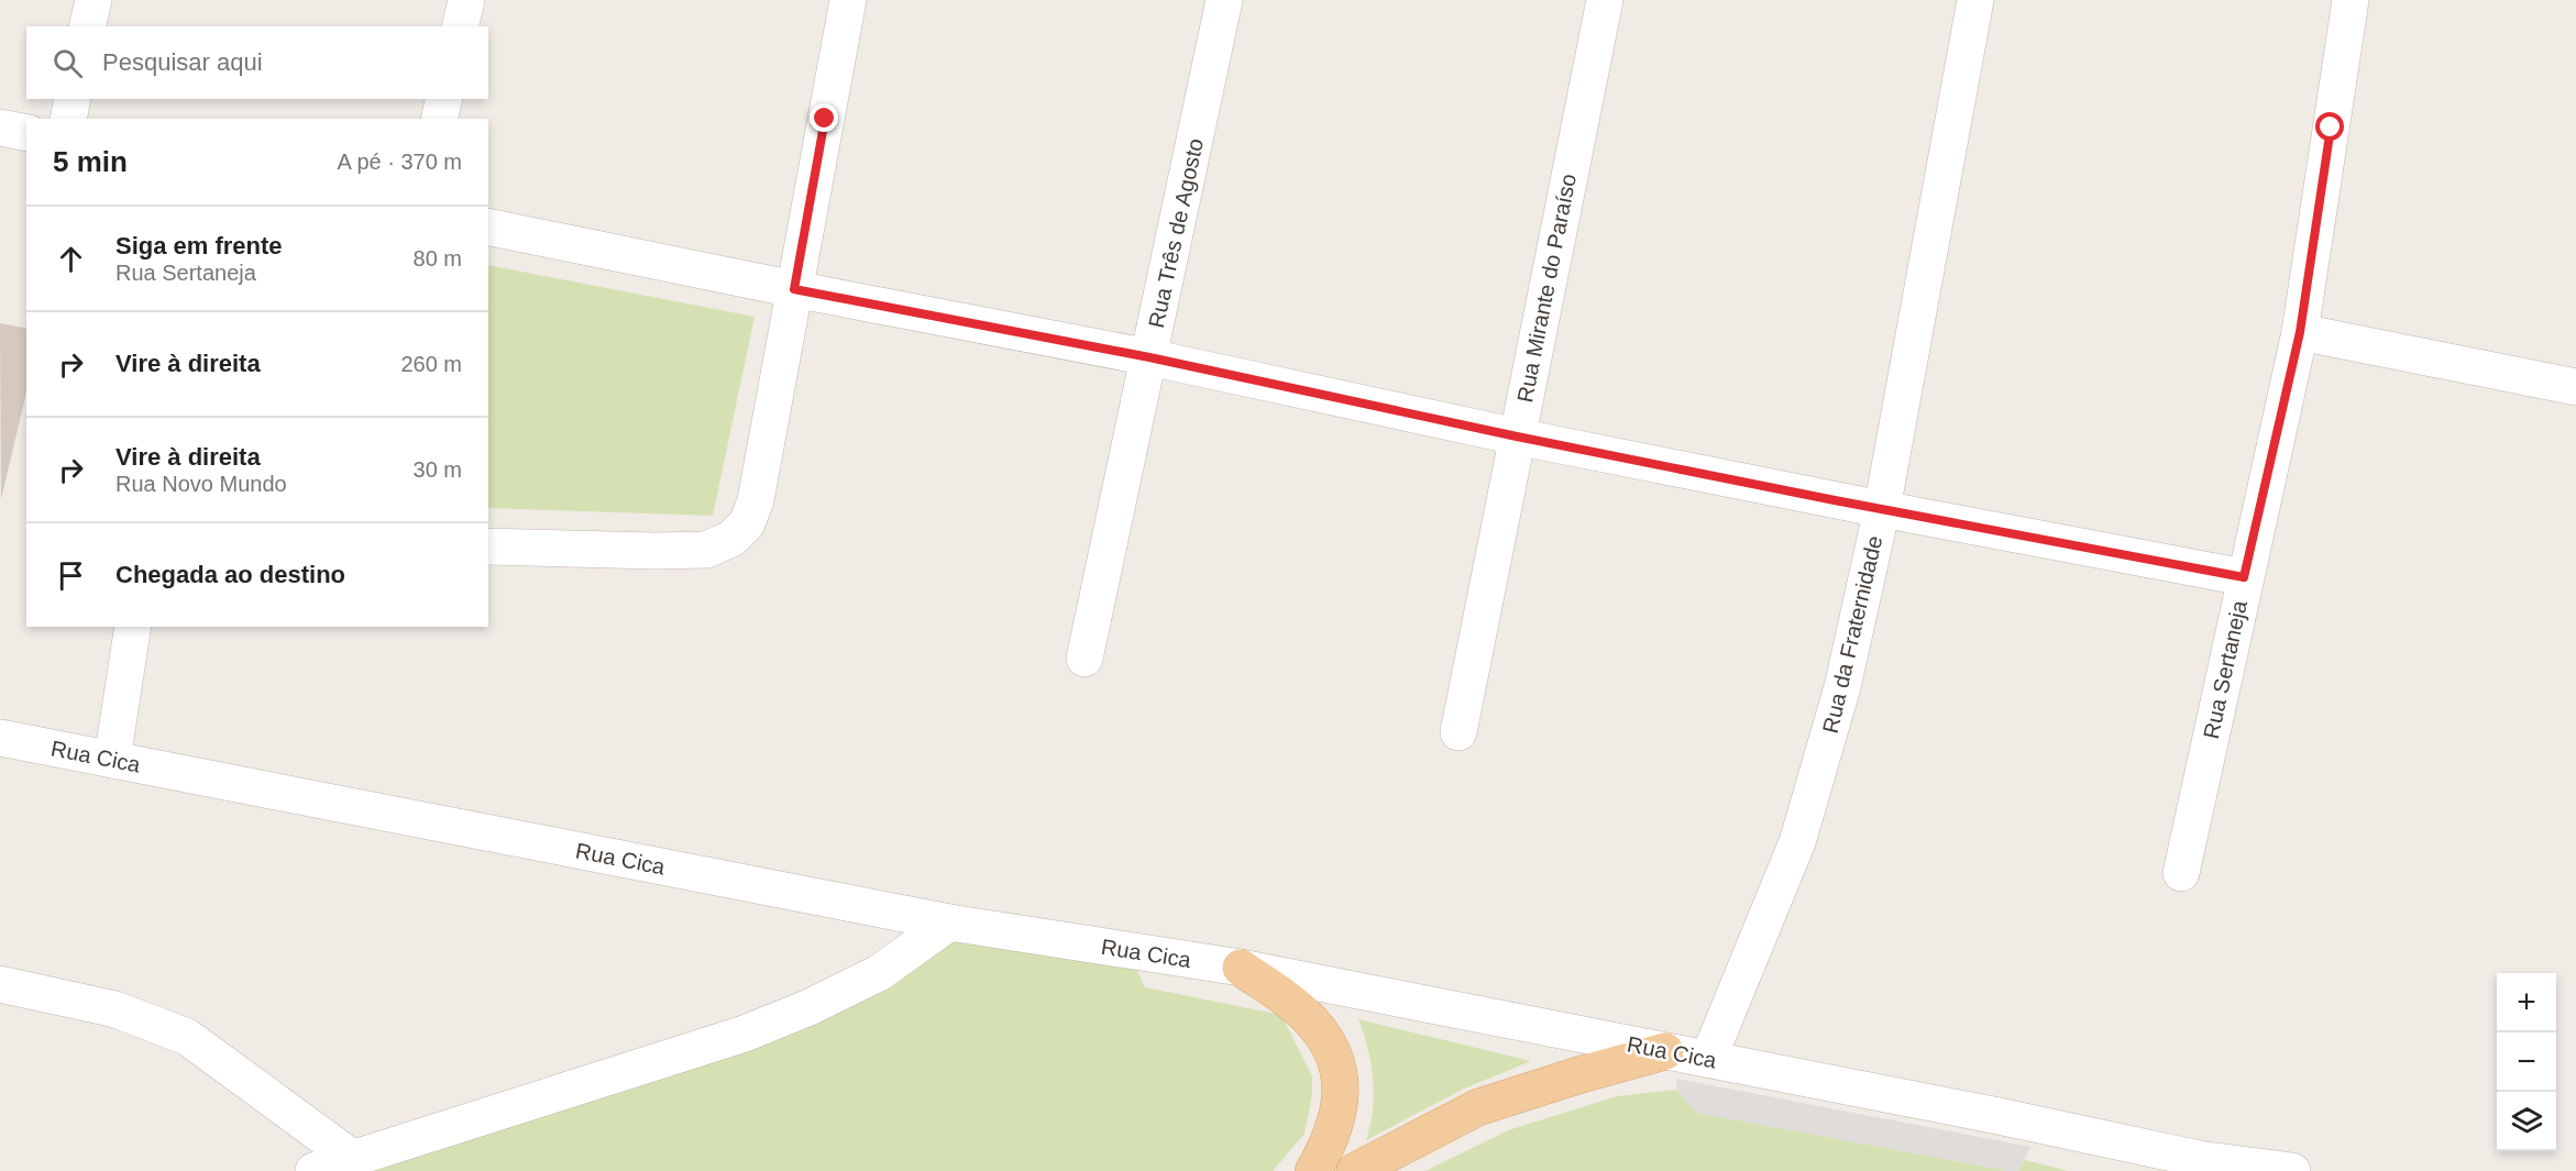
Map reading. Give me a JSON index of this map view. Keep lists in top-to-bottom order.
{
  "streets": {
    "street": [
      "Rua Três de Agosto",
      "Rua Mirante do Paraíso",
      "Rua da Fraternidade",
      "Rua Sertaneja",
      "Rua Cica"
    ]
  },
  "crossings": [
    ["Rua da Fraternidade", "Rua Cica"]
  ],
  "page": {
    "search": "Pesquisar aqui",
    "heading": ["5 min", "A pé · 370 m"],
    "list": [
      ["Siga em frente", "Rua Sertaneja", "80 m"],
      ["Vire à direita", "260 m"],
      ["Vire à direita", "Rua Novo Mundo", "30 m"],
      "Chegada ao destino"
    ],
    "map_buttons": ["+", "−"]
  }
}
